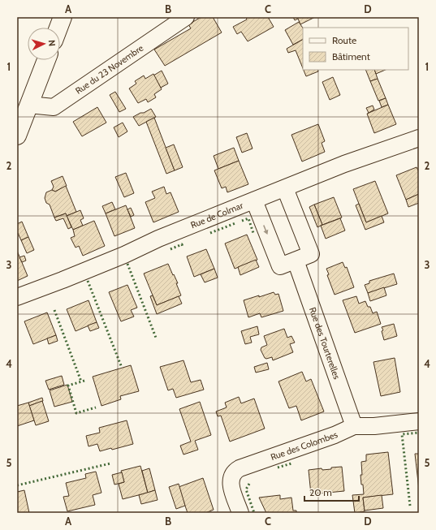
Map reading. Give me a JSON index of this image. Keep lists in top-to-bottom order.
{
  "streets": {
    "street": [
      "Rue du 23 Novembre",
      "Rue de Colmar",
      "Rue des Tourterelles",
      "Rue des Colombes"
    ]
  },
  "crossings": [
    ["Rue des Tourterelles", "Rue des Colombes"]
  ],
  "legend": ["Route", "Bâtiment"],
  "scale_bar": "20 m",
  "north": "right",
  "grid": {
    "columns": [
      "A",
      "B",
      "C",
      "D"
    ],
    "rows": [
      "1",
      "2",
      "3",
      "4",
      "5"
    ]
  }
}
